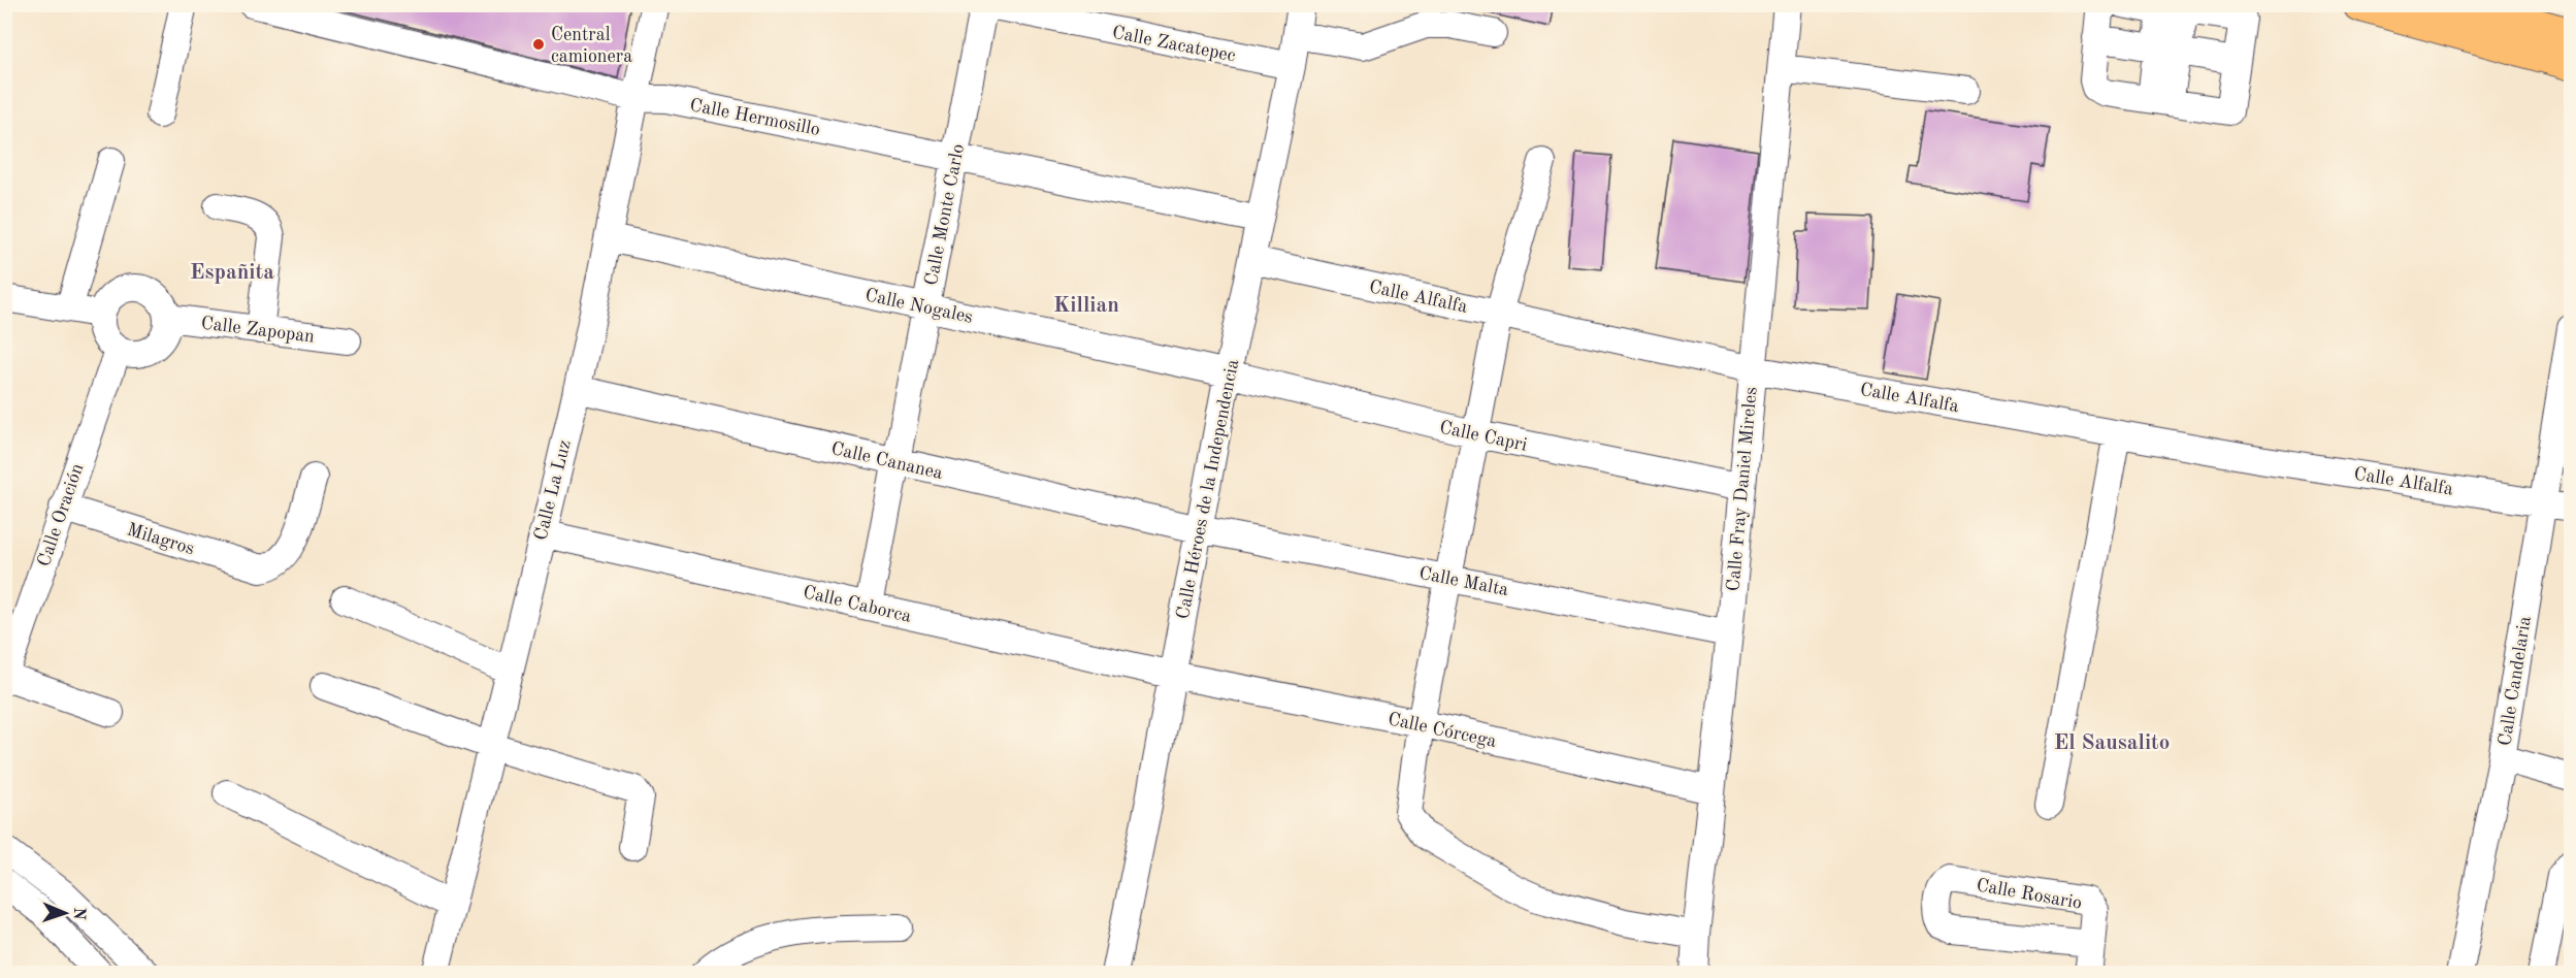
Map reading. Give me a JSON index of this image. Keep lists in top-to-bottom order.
{
  "streets": {
    "street": [
      "Calle Zacatepec",
      "Calle Hermosillo",
      "Calle Monte Carlo",
      "Calle Alfalfa",
      "Calle Nogales",
      "Calle Zapopan",
      "Calle Capri",
      "Calle Cananea",
      "Calle Héroes de la Independencia",
      "Calle Fray Daniel Mireles",
      "Calle La Luz",
      "Calle Oración",
      "Milagros",
      "Calle Malta",
      "Calle Caborca",
      "Calle Candelaria",
      "Calle Córcega",
      "Calle Rosario"
    ]
  },
  "crossings": [
    ["Calle Zacatepec", "Calle Monte Carlo"],
    ["Calle Zacatepec", "Calle Héroes de la Independencia"],
    ["Calle Hermosillo", "Calle Monte Carlo"],
    ["Calle Hermosillo", "Calle Héroes de la Independencia"],
    ["Calle Hermosillo", "Calle La Luz"],
    ["Calle Monte Carlo", "Calle Nogales"],
    ["Calle Monte Carlo", "Calle Cananea"],
    ["Calle Monte Carlo", "Calle Caborca"],
    ["Calle Alfalfa", "Calle Héroes de la Independencia"],
    ["Calle Alfalfa", "Calle Fray Daniel Mireles"],
    ["Calle Alfalfa", "Calle Candelaria"],
    ["Calle Nogales", "Calle Capri"],
    ["Calle Nogales", "Calle Héroes de la Independencia"],
    ["Calle Nogales", "Calle La Luz"],
    ["Calle Zapopan", "Calle Oración"],
    ["Calle Capri", "Calle Héroes de la Independencia"],
    ["Calle Capri", "Calle Fray Daniel Mireles"],
    ["Calle Cananea", "Calle Héroes de la Independencia"],
    ["Calle Cananea", "Calle La Luz"],
    ["Calle Cananea", "Calle Malta"],
    ["Calle Héroes de la Independencia", "Calle Malta"],
    ["Calle Héroes de la Independencia", "Calle Caborca"],
    ["Calle Héroes de la Independencia", "Calle Córcega"],
    ["Calle Fray Daniel Mireles", "Calle Malta"],
    ["Calle Fray Daniel Mireles", "Calle Córcega"],
    ["Calle La Luz", "Calle Caborca"],
    ["Calle Oración", "Milagros"],
    ["Calle Caborca", "Calle Córcega"]
  ],
  "districts": ["Españita", "Killian", "El Sausalito"],
  "places": ["Central camionera"],
  "north": "right"
}
